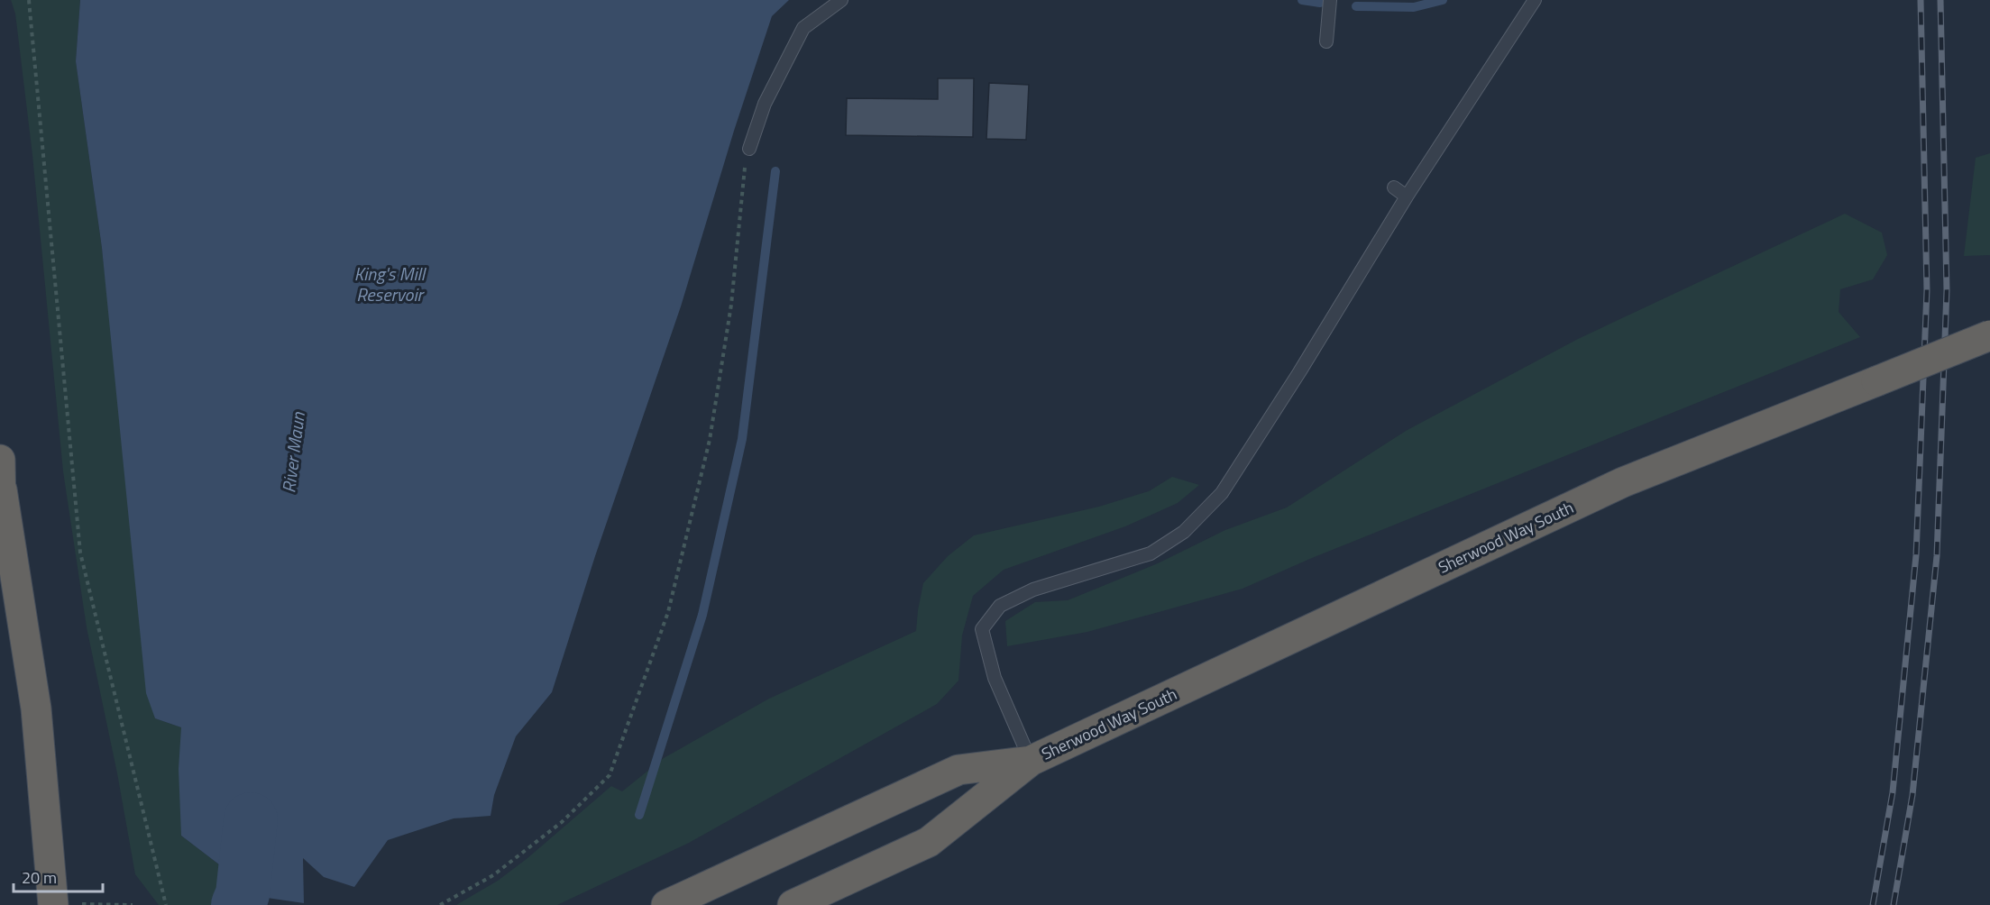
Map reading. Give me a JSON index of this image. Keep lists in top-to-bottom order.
{
  "streets": {
    "highway": ["Sherwood Way South"]
  },
  "water": ["King's Mill Reservoir", "River Maun"],
  "scale_bar": "20 m"
}
